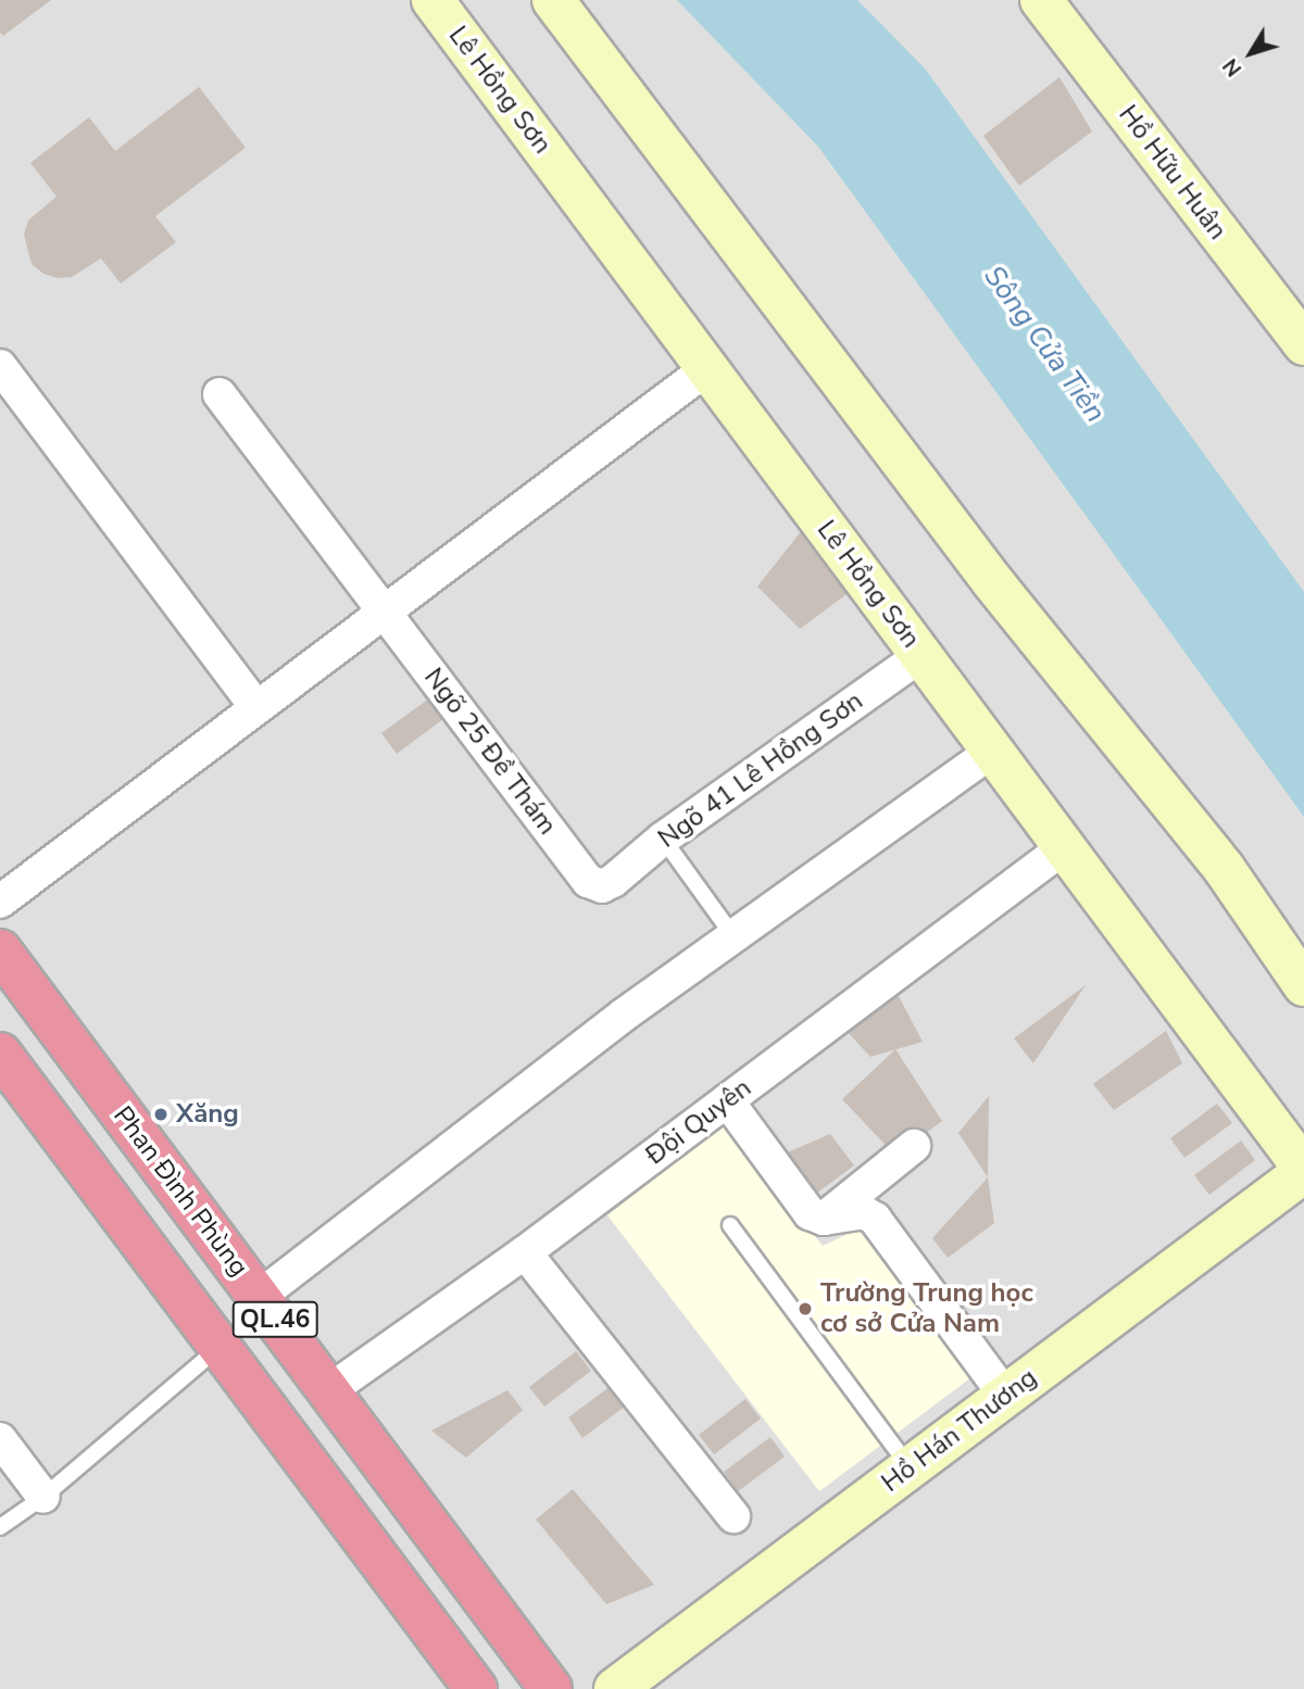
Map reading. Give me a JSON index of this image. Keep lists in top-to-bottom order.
{
  "streets": {
    "highway": ["Phan Đình Phùng", "QL.46"],
    "street": [
      "Lê Hồng Sơn",
      "Hồ Hữu Huân",
      "Ngõ 25 Đề Thám",
      "Ngõ 41 Lê Hồng Sơn",
      "Đội Quyên",
      "Hồ Hán Thương"
    ]
  },
  "crossings": [
    ["Lê Hồng Sơn", "Ngõ 41 Lê Hồng Sơn"],
    ["Lê Hồng Sơn", "Đội Quyên"],
    ["Lê Hồng Sơn", "Hồ Hán Thương"],
    ["Ngõ 25 Đề Thám", "Ngõ 41 Lê Hồng Sơn"],
    ["Đội Quyên", "Phan Đình Phùng"]
  ],
  "water": ["Sông Cửa Tiền"],
  "places": ["Xăng", "Trường Trung học cơ sở Cửa Nam"],
  "north": "bottom left"
}
